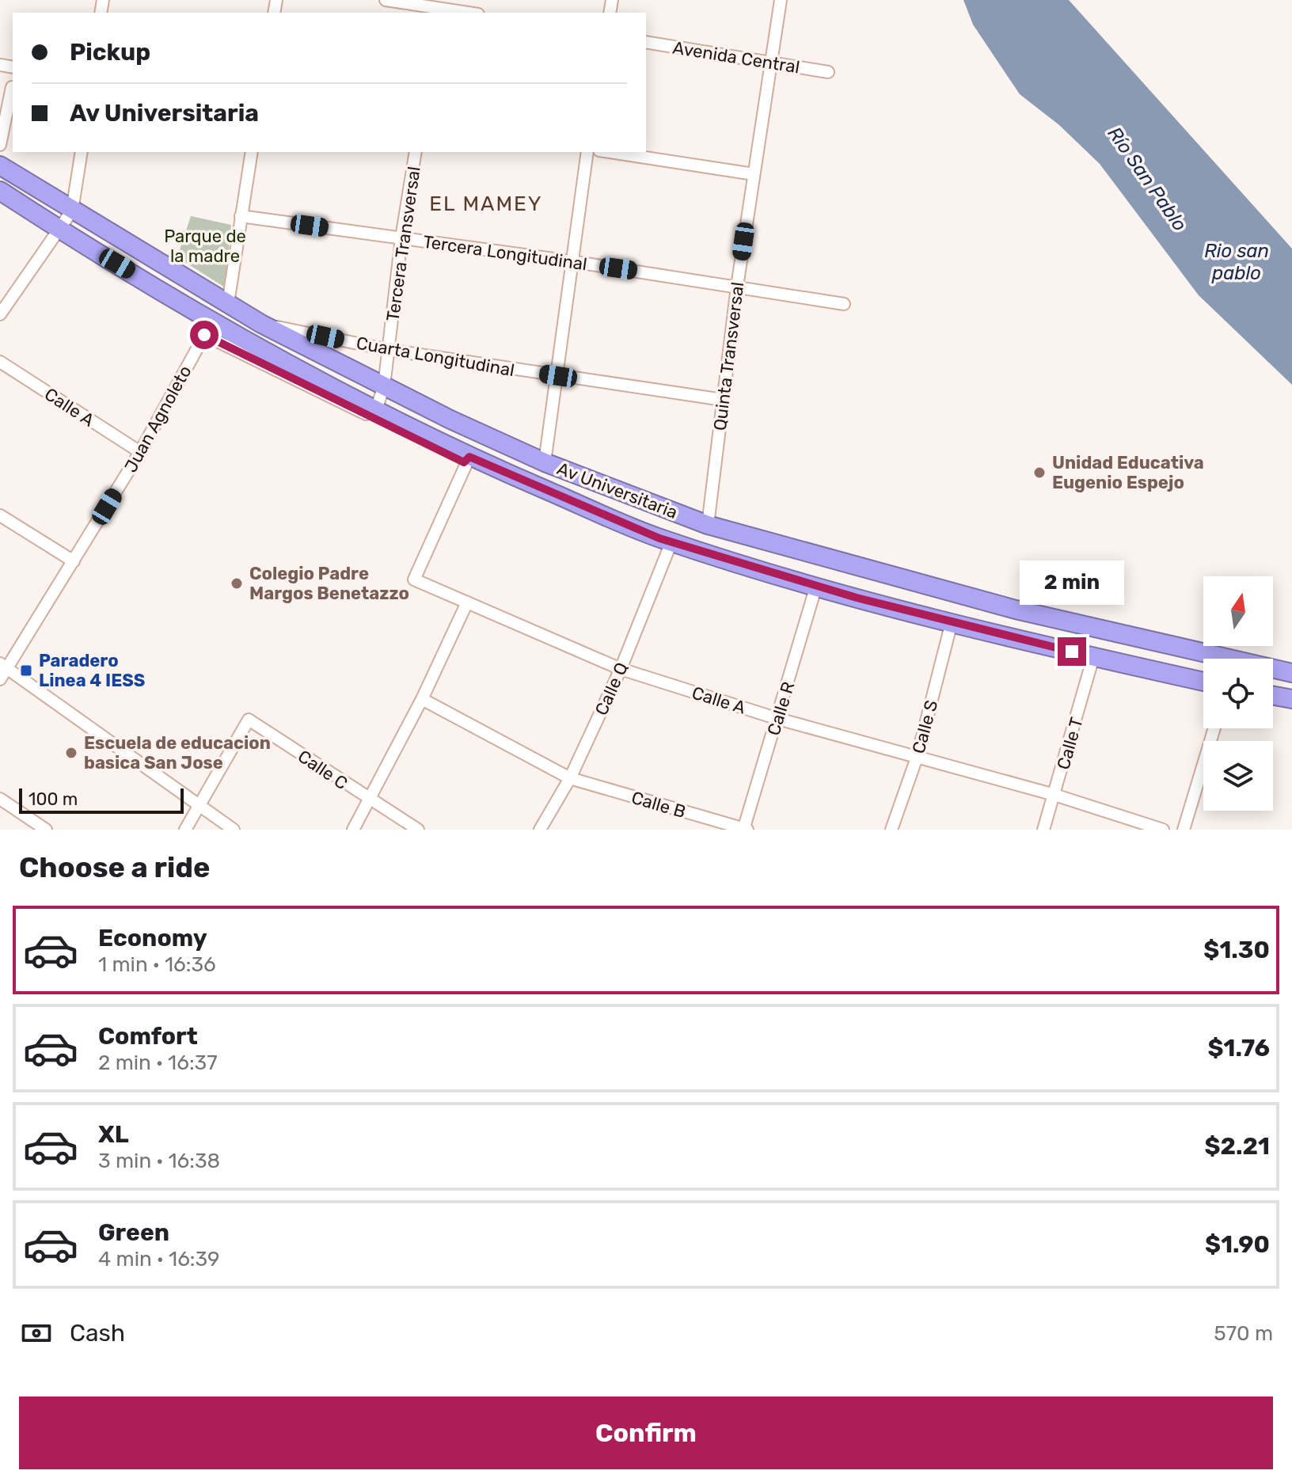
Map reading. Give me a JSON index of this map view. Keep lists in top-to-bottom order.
{
  "streets": {
    "highway": ["Av Universitaria"],
    "street": [
      "Avenida Central",
      "Tercera Transversal",
      "Tercera Longitudinal",
      "Cuarta Longitudinal",
      "Quinta Transversal",
      "Calle A",
      "Juan Agnoleto",
      "Calle Q",
      "Calle R",
      "Calle S",
      "Calle T",
      "Calle C",
      "Calle B"
    ]
  },
  "crossings": [
    ["Avenida Central", "Quinta Transversal"],
    ["Tercera Transversal", "Tercera Longitudinal"],
    ["Tercera Transversal", "Cuarta Longitudinal"],
    ["Tercera Transversal", "Av Universitaria"],
    ["Tercera Longitudinal", "Quinta Transversal"],
    ["Cuarta Longitudinal", "Quinta Transversal"],
    ["Cuarta Longitudinal", "Av Universitaria"],
    ["Quinta Transversal", "Av Universitaria"],
    ["Calle A", "Juan Agnoleto"],
    ["Calle A", "Av Universitaria"],
    ["Calle A", "Calle Q"],
    ["Calle A", "Calle R"],
    ["Calle A", "Calle S"],
    ["Calle A", "Calle T"],
    ["Juan Agnoleto", "Av Universitaria"],
    ["Av Universitaria", "Calle Q"],
    ["Av Universitaria", "Calle R"],
    ["Av Universitaria", "Calle S"],
    ["Av Universitaria", "Calle T"],
    ["Calle Q", "Calle B"],
    ["Calle R", "Calle B"]
  ],
  "districts": ["EL MAMEY"],
  "water": ["Río San Pablo", "Rio san pablo"],
  "parks": ["Parque de la madre"],
  "places": {
    "other": ["Unidad Educativa Eugenio Espejo", "Colegio Padre Margos Benetazzo", "Escuela de educacion basica San Jose"],
    "transit": ["Paradero Linea 4 IESS"]
  },
  "scale_bar": "100 m",
  "north": "top",
  "page": {
    "banner": ["Pickup", "Av Universitaria"],
    "bubble": "2 min",
    "scale": "100 m",
    "heading": "Choose a ride",
    "list": [
      {
        "name": "Economy",
        "note": "1 min · 16:36",
        "value": "$1.30"
      },
      {
        "name": "Comfort",
        "note": "2 min · 16:37",
        "value": "$1.76"
      },
      {
        "name": "XL",
        "note": "3 min · 16:38",
        "value": "$2.21"
      },
      {
        "name": "Green",
        "note": "4 min · 16:39",
        "value": "$1.90"
      }
    ],
    "pay": ["Cash", "570 m"],
    "buttons": "Confirm"
  }
}
